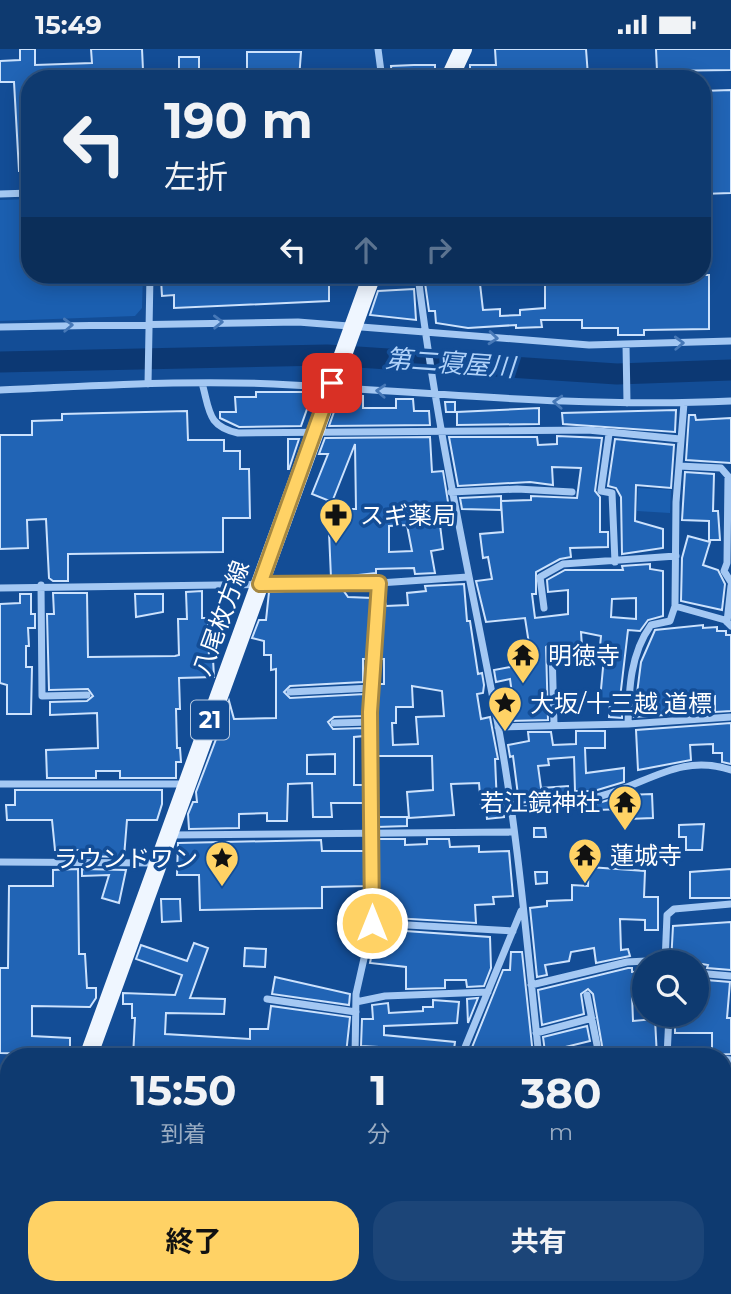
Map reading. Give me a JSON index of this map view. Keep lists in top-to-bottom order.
{
  "streets": {
    "main road": ["八尾枚方線", "21"]
  },
  "water": ["第二寝屋川"],
  "places": {
    "pharmacy": ["スギ薬局"],
    "temple": ["明徳寺", "若江鏡神社", "蓮城寺"],
    "place": ["大坂/十三越 道標", "ラウンドワン"]
  },
  "page": {
    "status": "15:49",
    "turn": ["190 m", "左折"],
    "eta": [
      "15:50",
      "到着",
      "1",
      "分",
      "380",
      "m"
    ],
    "buttons": ["終了", "共有"]
  }
}
